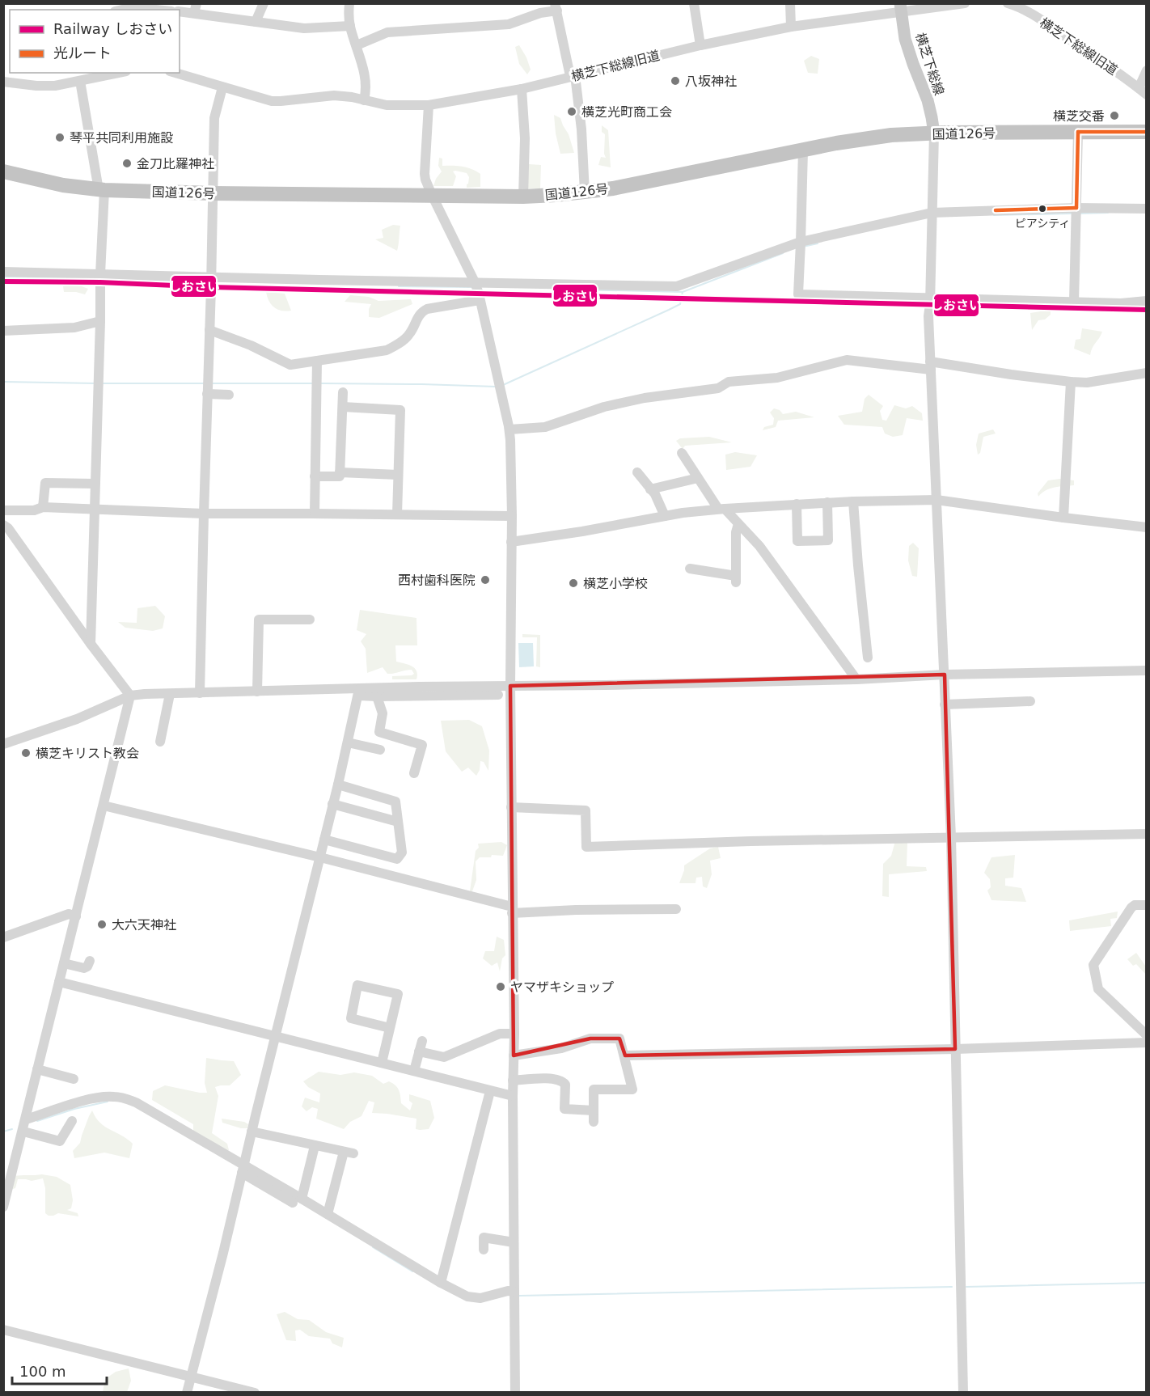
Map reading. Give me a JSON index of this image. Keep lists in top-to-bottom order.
{
  "streets": {
    "highway": ["国道126号"],
    "main road": ["横芝下総線"],
    "street": ["横芝下総線旧道"]
  },
  "crossings": [
    ["横芝下総線旧道", "横芝下総線"],
    ["横芝下総線", "国道126号"]
  ],
  "places": [
    "八坂神社",
    "横芝光町商工会",
    "横芝交番",
    "琴平共同利用施設",
    "金刀比羅神社",
    "ピアシティ",
    "西村歯科医院",
    "横芝小学校",
    "横芝キリスト教会",
    "大六天神社",
    "ヤマザキショップ"
  ],
  "lines": ["transit line 光ルート", "rail line しおさい"],
  "legend": ["Railway しおさい", "光ルート"],
  "scale_bar": "100 m"
}
